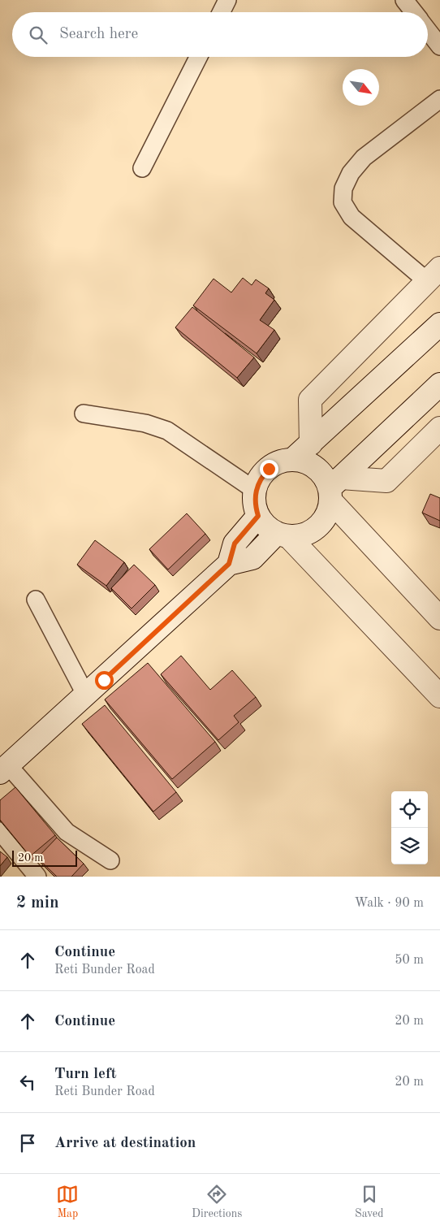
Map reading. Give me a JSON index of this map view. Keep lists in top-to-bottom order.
{
  "scale_bar": "20 m",
  "north": "bottom right",
  "page": {
    "search": "Search here",
    "scale": "20 m",
    "heading": ["2 min", "Walk · 90 m"],
    "list": [
      ["Continue", "Reti Bunder Road", "50 m"],
      ["Continue", "20 m"],
      ["Turn left", "Reti Bunder Road", "20 m"],
      "Arrive at destination"
    ],
    "nav": ["Map", "Directions", "Saved"]
  }
}
